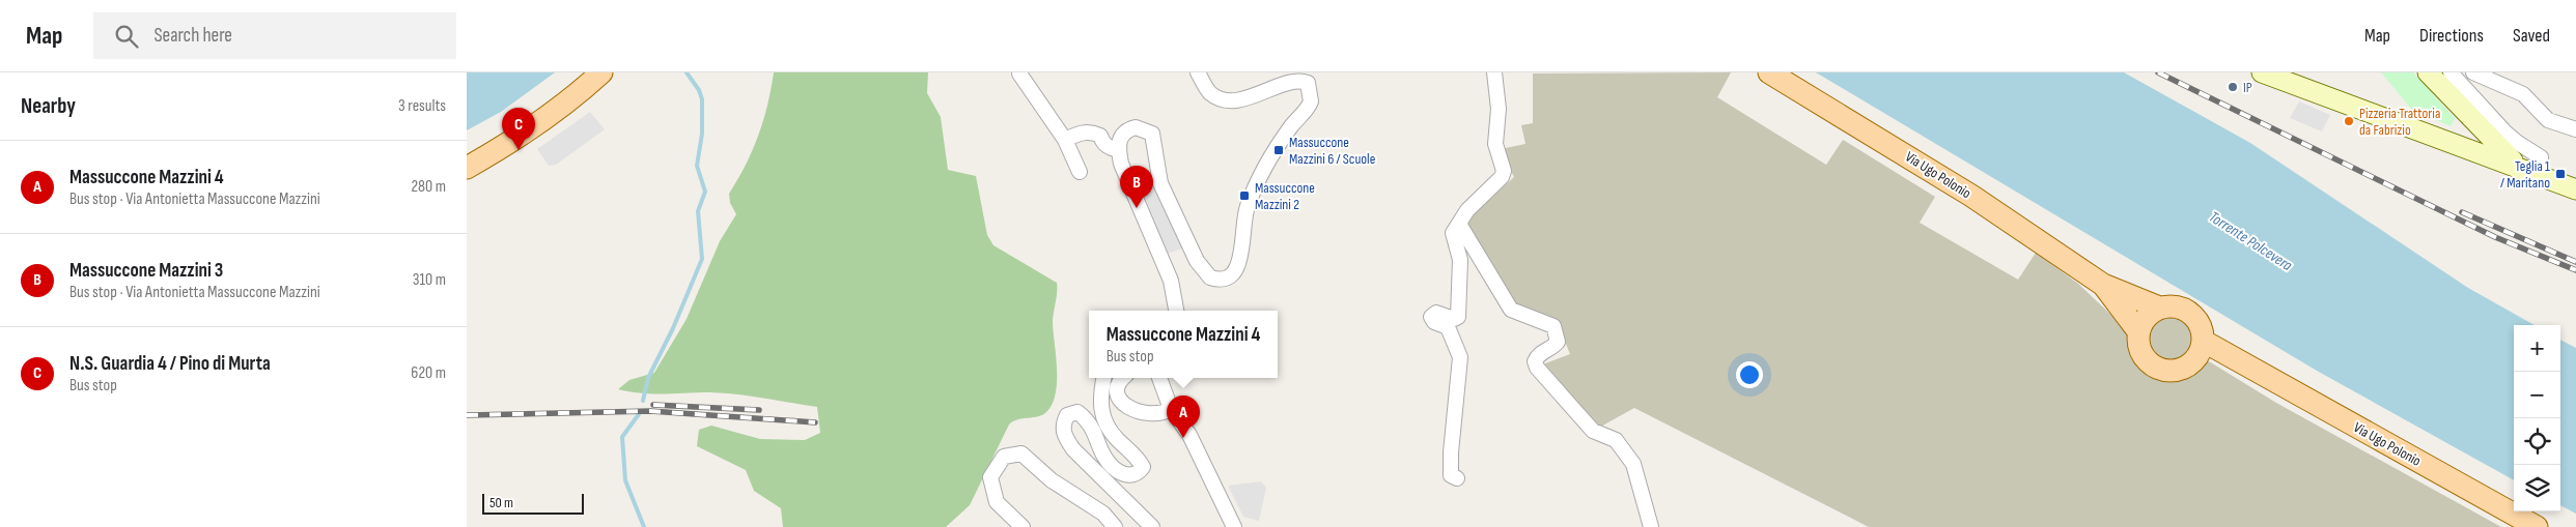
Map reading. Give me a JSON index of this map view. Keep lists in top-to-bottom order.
{
  "streets": {
    "main road": ["Via Ugo Polonio"]
  },
  "water": ["Torrente Polcevera"],
  "places": {
    "other": ["IP", "Pizzeria Trattoria da Fabrizio"],
    "transit": ["Massuccone Mazzini 6 / Scuole", "Teglia 1 / Maritano", "Massuccone Mazzini 2"]
  },
  "scale_bar": "50 m",
  "page": {
    "header": "Map",
    "search": "Search here",
    "nav": ["Map", "Directions", "Saved"],
    "heading": ["Nearby", "3 results"],
    "pins": ["C", "B", "A"],
    "list": [
      {
        "mark": "A",
        "name": "Massuccone Mazzini 4",
        "note": "Bus stop · Via Antonietta Massuccone Mazzini",
        "value": "280 m"
      },
      {
        "mark": "B",
        "name": "Massuccone Mazzini 3",
        "note": "Bus stop · Via Antonietta Massuccone Mazzini",
        "value": "310 m"
      },
      {
        "mark": "C",
        "name": "N.S. Guardia 4 / Pino di Murta",
        "note": "Bus stop",
        "value": "620 m"
      }
    ],
    "popup": ["Massuccone Mazzini 4", "Bus stop"],
    "map_buttons": ["+", "−"],
    "scale": "50 m"
  }
}
